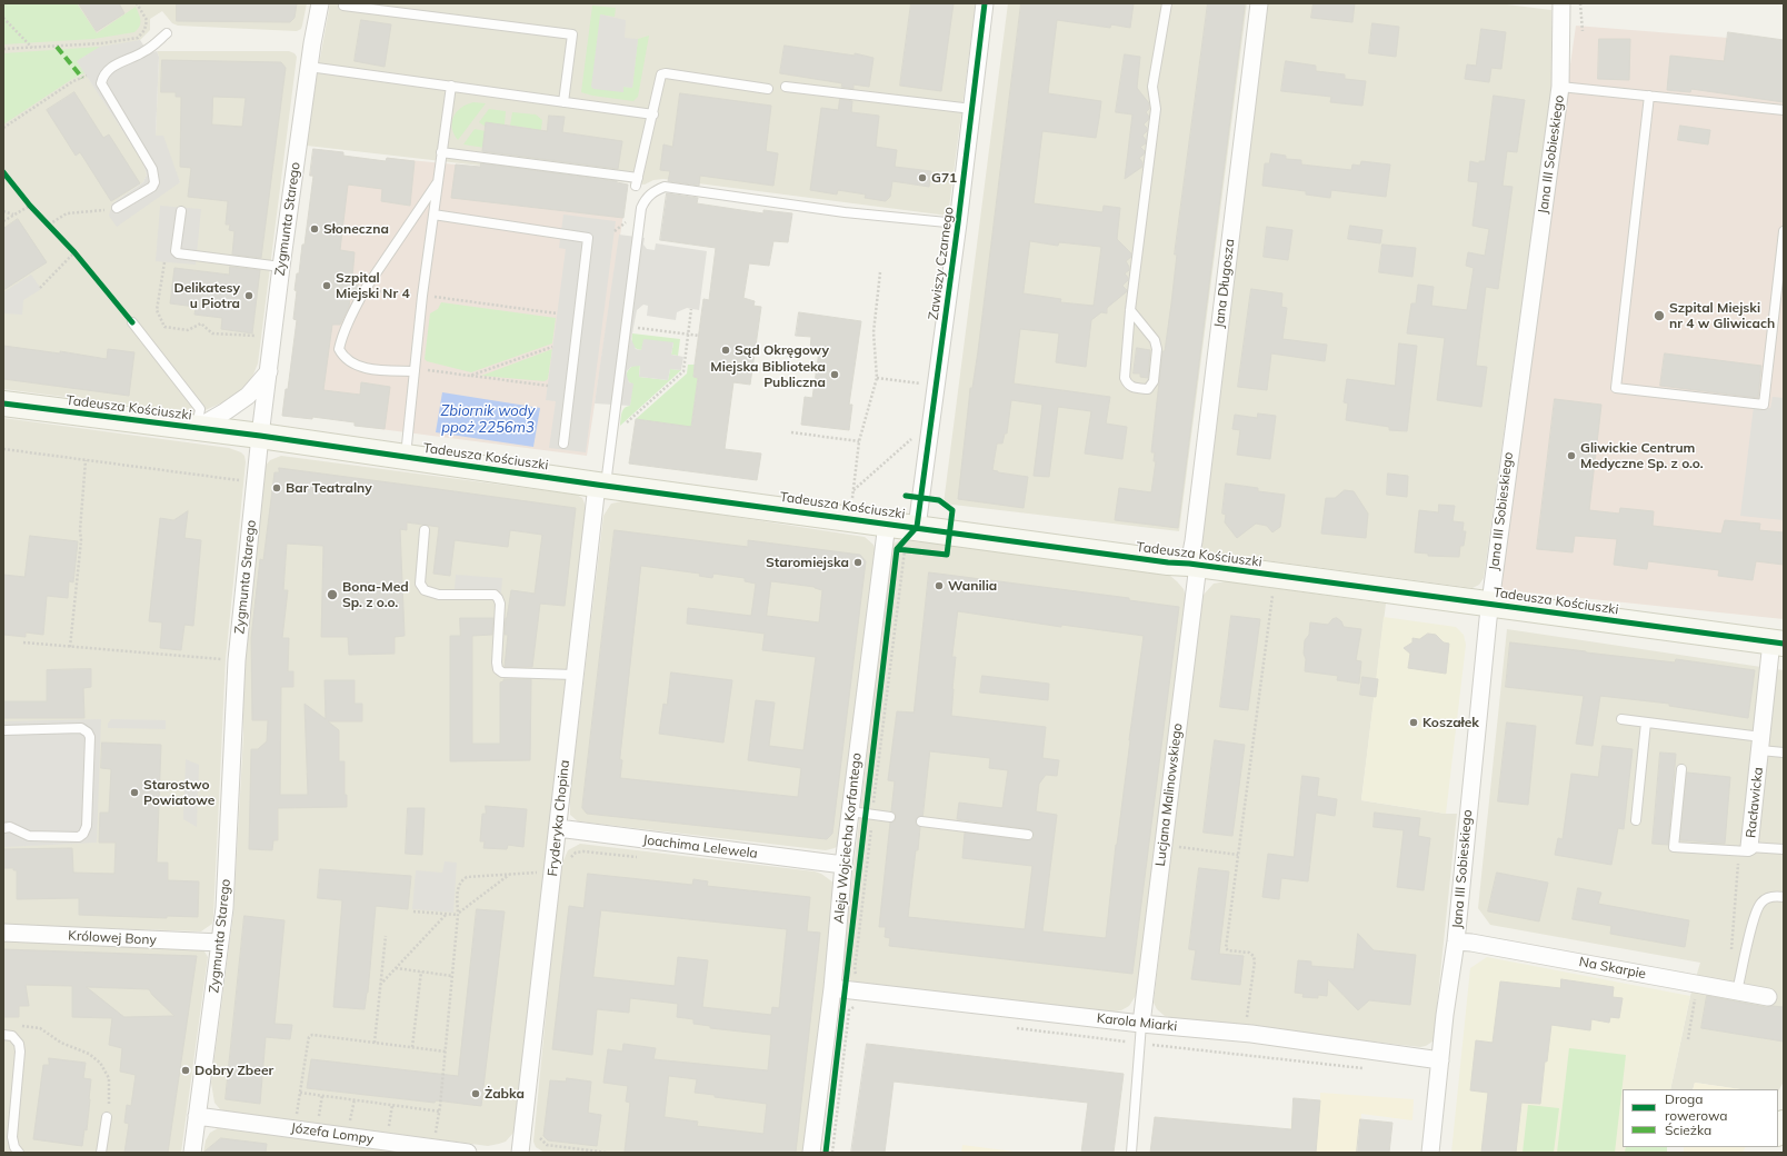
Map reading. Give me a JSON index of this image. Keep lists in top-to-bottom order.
{
  "streets": {
    "street": [
      "Jana III Sobieskiego",
      "Zygmunta Starego",
      "Zawiszy Czarnego",
      "Jana Długosza",
      "Tadeusza Kościuszki",
      "Lucjana Malinowskiego",
      "Racławicka",
      "Fryderyka Chopina",
      "Aleja Wojciecha Korfantego",
      "Joachima Lelewela",
      "Królowej Bony",
      "Na Skarpie",
      "Karola Miarki",
      "Józefa Lompy"
    ]
  },
  "crossings": [
    ["Jana III Sobieskiego", "Tadeusza Kościuszki"],
    ["Jana III Sobieskiego", "Na Skarpie"],
    ["Jana III Sobieskiego", "Karola Miarki"],
    ["Zygmunta Starego", "Tadeusza Kościuszki"],
    ["Zygmunta Starego", "Królowej Bony"],
    ["Zygmunta Starego", "Józefa Lompy"],
    ["Zawiszy Czarnego", "Tadeusza Kościuszki"],
    ["Jana Długosza", "Tadeusza Kościuszki"],
    ["Jana Długosza", "Lucjana Malinowskiego"],
    ["Tadeusza Kościuszki", "Lucjana Malinowskiego"],
    ["Tadeusza Kościuszki", "Racławicka"],
    ["Tadeusza Kościuszki", "Fryderyka Chopina"],
    ["Tadeusza Kościuszki", "Aleja Wojciecha Korfantego"],
    ["Lucjana Malinowskiego", "Karola Miarki"],
    ["Fryderyka Chopina", "Joachima Lelewela"],
    ["Aleja Wojciecha Korfantego", "Joachima Lelewela"],
    ["Aleja Wojciecha Korfantego", "Karola Miarki"]
  ],
  "water": ["Zbiornik wody ppoż 2256m3"],
  "places": [
    "G71",
    "Słoneczna",
    "Szpital Miejski Nr 4",
    "Delikatesy u Piotra",
    "Szpital Miejski nr 4 w Gliwicach",
    "Sąd Okręgowy",
    "Miejska Biblioteka Publiczna",
    "Gliwickie Centrum Medyczne Sp. z o.o.",
    "Bar Teatralny",
    "Staromiejska",
    "Wanilia",
    "Bona-Med Sp. z o.o.",
    "Koszałek",
    "Starostwo Powiatowe",
    "Dobry Zbeer",
    "Żabka"
  ],
  "legend": ["Droga rowerowa", "Ścieżka"]
}
